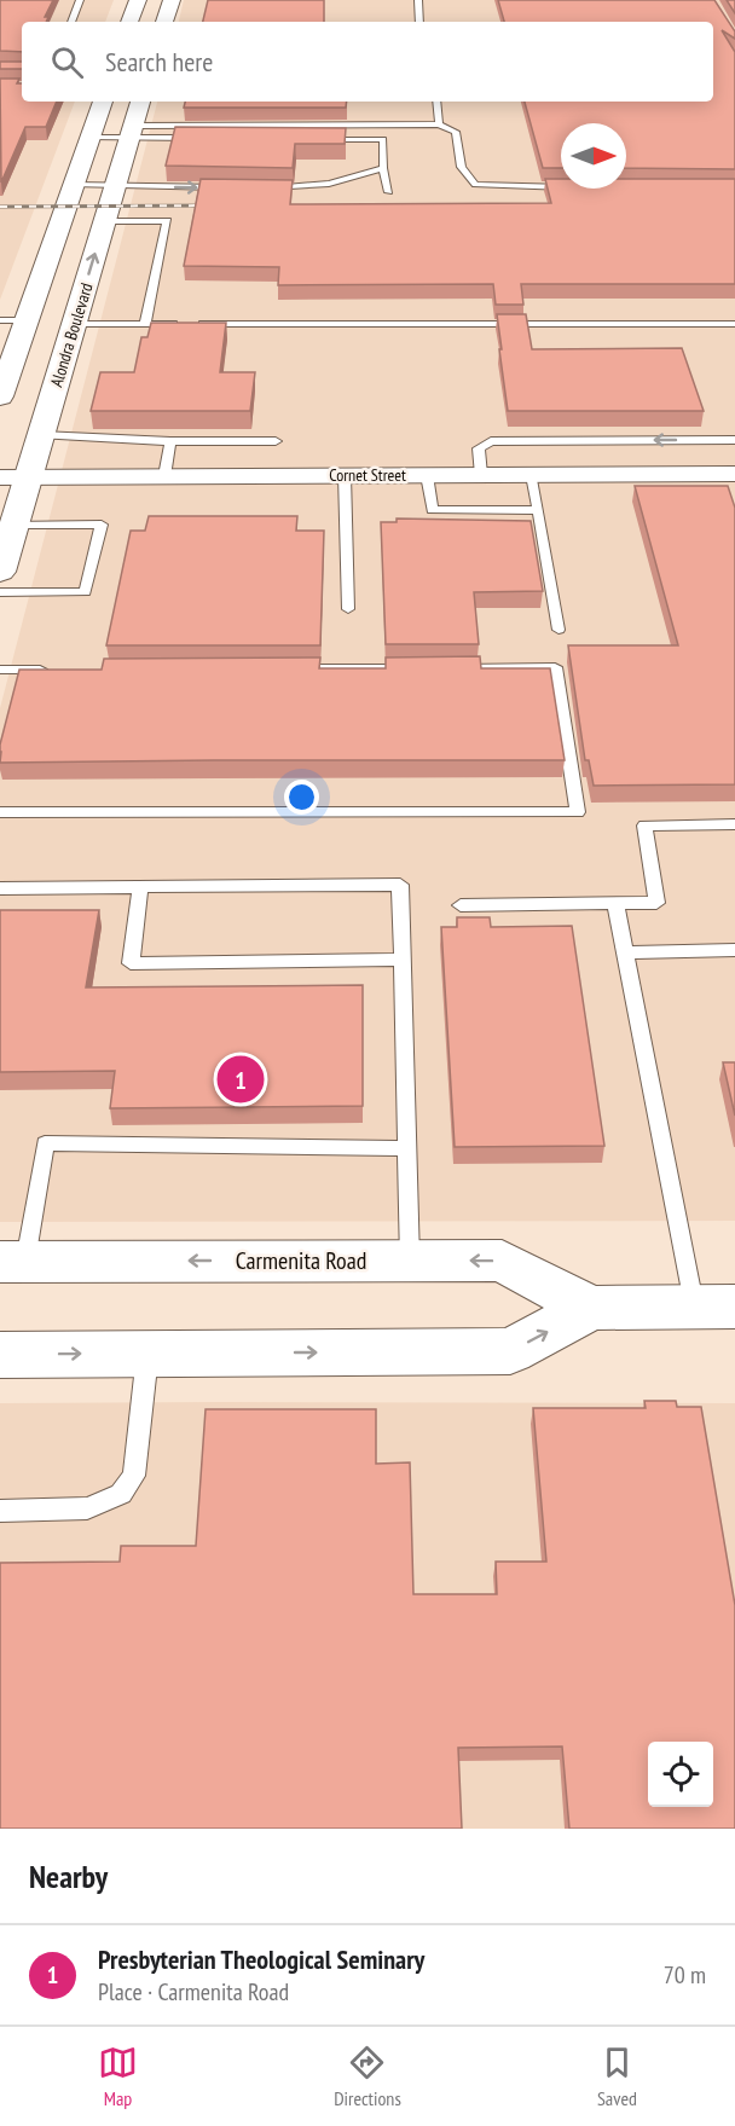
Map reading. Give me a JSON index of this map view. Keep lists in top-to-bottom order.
{
  "streets": {
    "main road": ["Alondra Boulevard", "Carmenita Road"],
    "street": ["Cornet Street"]
  },
  "crossings": [
    ["Alondra Boulevard", "Cornet Street"]
  ],
  "north": "right",
  "page": {
    "search": "Search here",
    "pins": "1",
    "heading": "Nearby",
    "list": [
      {
        "mark": "1",
        "name": "Presbyterian Theological Seminary",
        "note": "Place · Carmenita Road",
        "value": "70 m"
      }
    ],
    "nav": ["Map", "Directions", "Saved"]
  }
}
